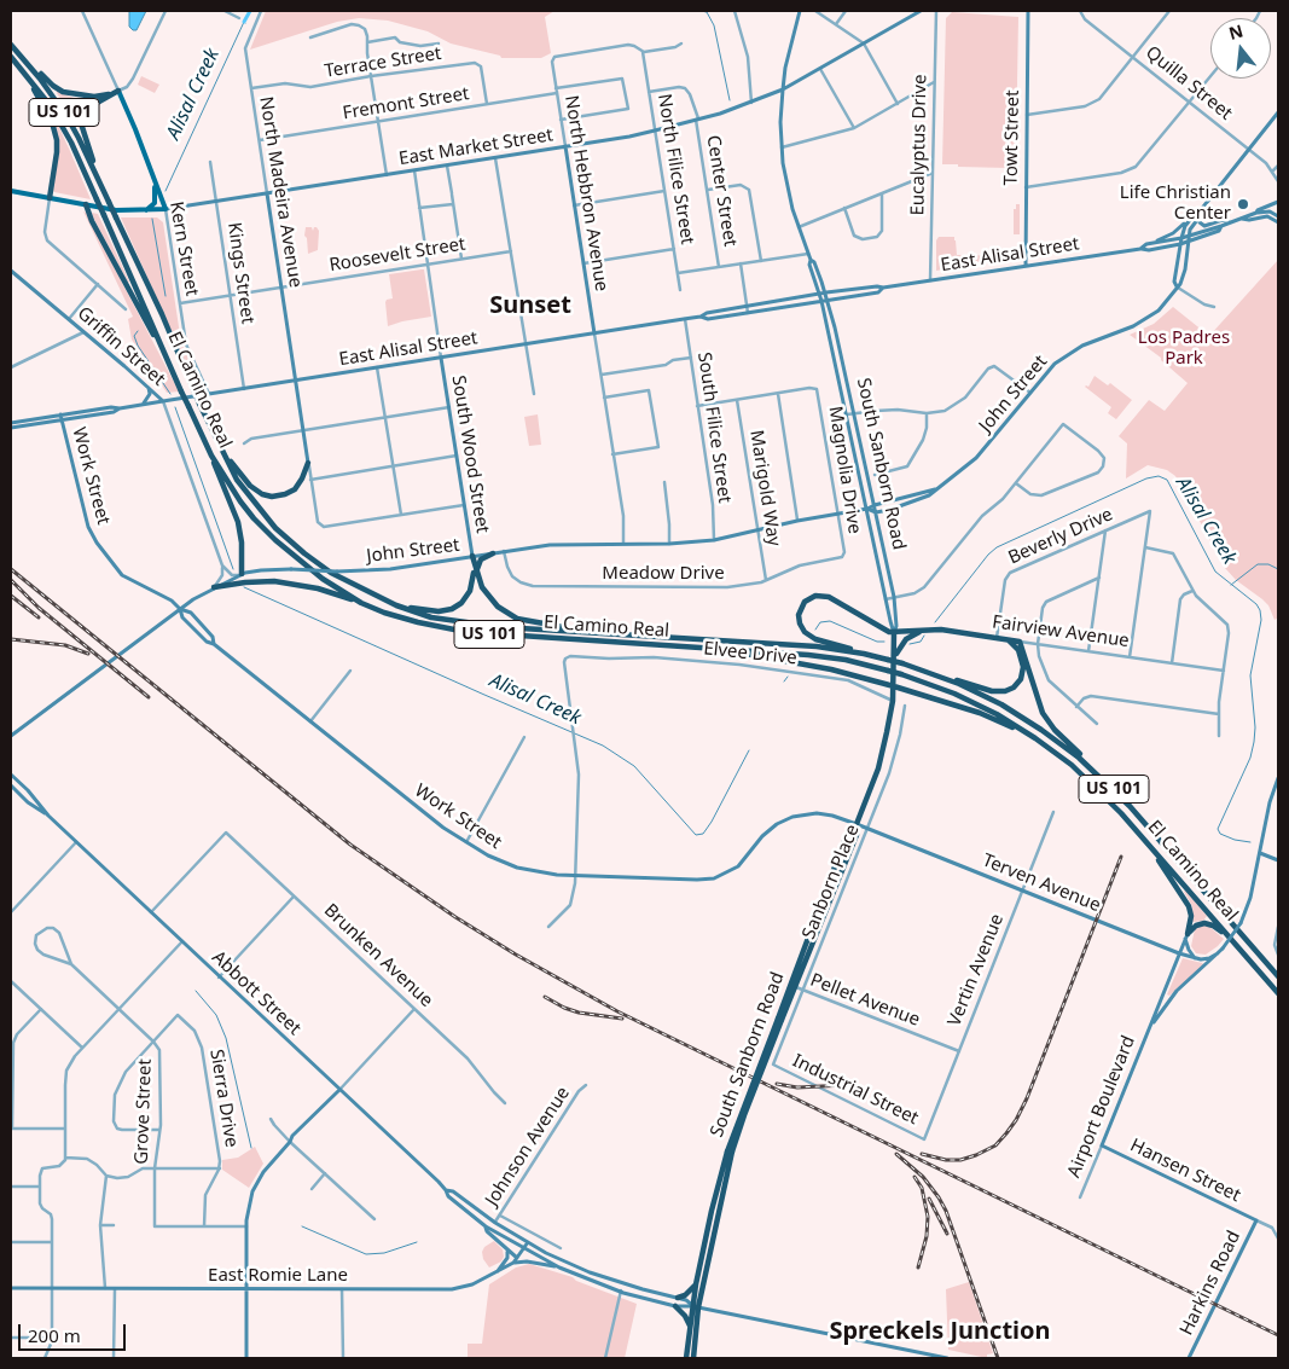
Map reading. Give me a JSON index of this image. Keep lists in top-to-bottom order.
{
  "streets": {
    "highway": [
      "US 101",
      "El Camino Real",
      "South Sanborn Road",
      "Fairview Avenue"
    ],
    "main road": [
      "Towt Street",
      "East Market Street",
      "North Madeira Avenue",
      "North Hebbron Avenue",
      "Kern Street",
      "East Alisal Street",
      "Griffin Street",
      "John Street",
      "South Wood Street",
      "Work Street",
      "Terven Avenue",
      "Abbott Street",
      "Airport Boulevard",
      "Hansen Street",
      "East Romie Lane",
      "Harkins Road"
    ],
    "street": [
      "Terrace Street",
      "Quilla Street",
      "Fremont Street",
      "Eucalyptus Drive",
      "North Filice Street",
      "Center Street",
      "Roosevelt Street",
      "Kings Street",
      "South Filice Street",
      "Magnolia Drive",
      "Marigold Way",
      "Beverly Drive",
      "Meadow Drive",
      "Elvee Drive",
      "Sanborn Place",
      "Brunken Avenue",
      "Vertin Avenue",
      "Pellet Avenue",
      "Industrial Street",
      "Sierra Drive",
      "Grove Street",
      "Johnson Avenue"
    ]
  },
  "crossings": [
    ["Terrace Street", "Fremont Street"],
    ["Terrace Street", "North Madeira Avenue"],
    ["Fremont Street", "North Madeira Avenue"],
    ["Fremont Street", "North Hebbron Avenue"],
    ["Towt Street", "East Alisal Street"],
    ["Eucalyptus Drive", "East Alisal Street"],
    ["East Market Street", "North Filice Street"],
    ["East Market Street", "Center Street"],
    ["East Market Street", "North Madeira Avenue"],
    ["East Market Street", "North Hebbron Avenue"],
    ["East Market Street", "Kern Street"],
    ["East Market Street", "Kings Street"],
    ["North Filice Street", "Center Street"],
    ["North Filice Street", "North Hebbron Avenue"],
    ["North Madeira Avenue", "Roosevelt Street"],
    ["North Madeira Avenue", "East Alisal Street"],
    ["North Hebbron Avenue", "East Alisal Street"],
    ["Kern Street", "Roosevelt Street"],
    ["Kern Street", "East Alisal Street"],
    ["Roosevelt Street", "Kings Street"],
    ["East Alisal Street", "Kings Street"],
    ["East Alisal Street", "Griffin Street"],
    ["East Alisal Street", "John Street"],
    ["East Alisal Street", "South Filice Street"],
    ["East Alisal Street", "South Wood Street"],
    ["East Alisal Street", "South Sanborn Road"],
    ["East Alisal Street", "Work Street"],
    ["John Street", "South Filice Street"],
    ["John Street", "South Wood Street"],
    ["John Street", "South Sanborn Road"],
    ["John Street", "Magnolia Drive"],
    ["John Street", "Work Street"],
    ["John Street", "Marigold Way"],
    ["John Street", "Meadow Drive"],
    ["South Sanborn Road", "Work Street"],
    ["South Sanborn Road", "Fairview Avenue"],
    ["South Sanborn Road", "Elvee Drive"],
    ["South Sanborn Road", "Terven Avenue"],
    ["South Sanborn Road", "Abbott Street"],
    ["South Sanborn Road", "Pellet Avenue"],
    ["Magnolia Drive", "Meadow Drive"],
    ["Work Street", "Elvee Drive"],
    ["Work Street", "Terven Avenue"],
    ["Marigold Way", "Meadow Drive"],
    ["Beverly Drive", "Fairview Avenue"],
    ["Sanborn Place", "Terven Avenue"],
    ["Sanborn Place", "Pellet Avenue"],
    ["Sanborn Place", "Industrial Street"],
    ["Terven Avenue", "Vertin Avenue"],
    ["Terven Avenue", "Airport Boulevard"],
    ["Brunken Avenue", "Abbott Street"],
    ["Vertin Avenue", "Pellet Avenue"],
    ["Vertin Avenue", "Industrial Street"],
    ["Abbott Street", "Johnson Avenue"],
    ["Abbott Street", "East Romie Lane"],
    ["Sierra Drive", "Grove Street"],
    ["Airport Boulevard", "Hansen Street"],
    ["Hansen Street", "Harkins Road"]
  ],
  "districts": ["Sunset", "Spreckels Junction"],
  "water": ["Alisal Creek"],
  "parks": ["Los Padres Park"],
  "places": ["Life Christian Center"],
  "scale_bar": "200 m",
  "north": "top"
}
